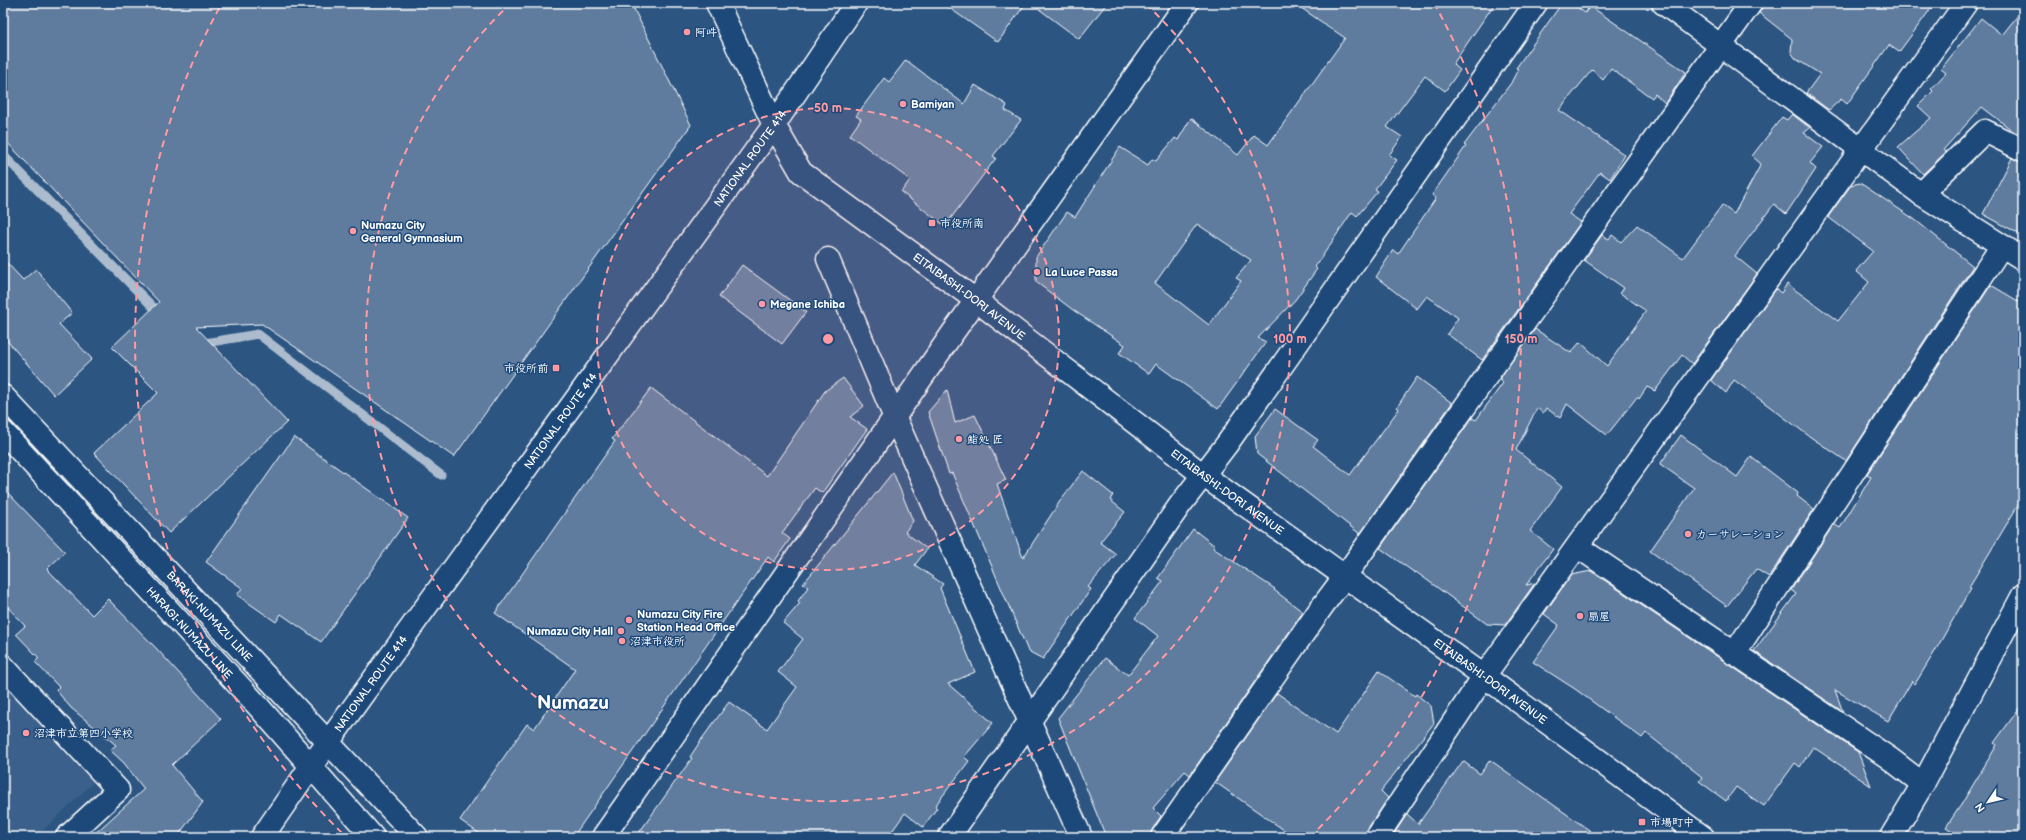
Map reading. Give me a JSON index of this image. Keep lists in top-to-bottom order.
{
  "streets": {
    "main road": [
      "NATIONAL ROUTE 414",
      "EITAIBASHI-DORI AVENUE",
      "BARAKI-NUMAZU LINE",
      "HARAGI-NUMAZU LINE"
    ]
  },
  "crossings": [
    ["NATIONAL ROUTE 414", "EITAIBASHI-DORI AVENUE"],
    ["NATIONAL ROUTE 414", "BARAKI-NUMAZU LINE"],
    ["NATIONAL ROUTE 414", "HARAGI-NUMAZU LINE"]
  ],
  "districts": ["Numazu"],
  "places": {
    "other": [
      "阿吽",
      "Bamiyan",
      "Numazu City General Gymnasium",
      "La Luce Passa",
      "Megane Ichiba",
      "鮨処 匠",
      "カーサレーション",
      "扇屋",
      "Numazu City Fire Station Head Office",
      "Numazu City Hall",
      "沼津市役所",
      "沼津市立第四小学校"
    ],
    "transit": ["市役所南", "市役所前", "市場町中"]
  },
  "north": "bottom left",
  "rings": ["50 m", "100 m", "150 m"]
}
